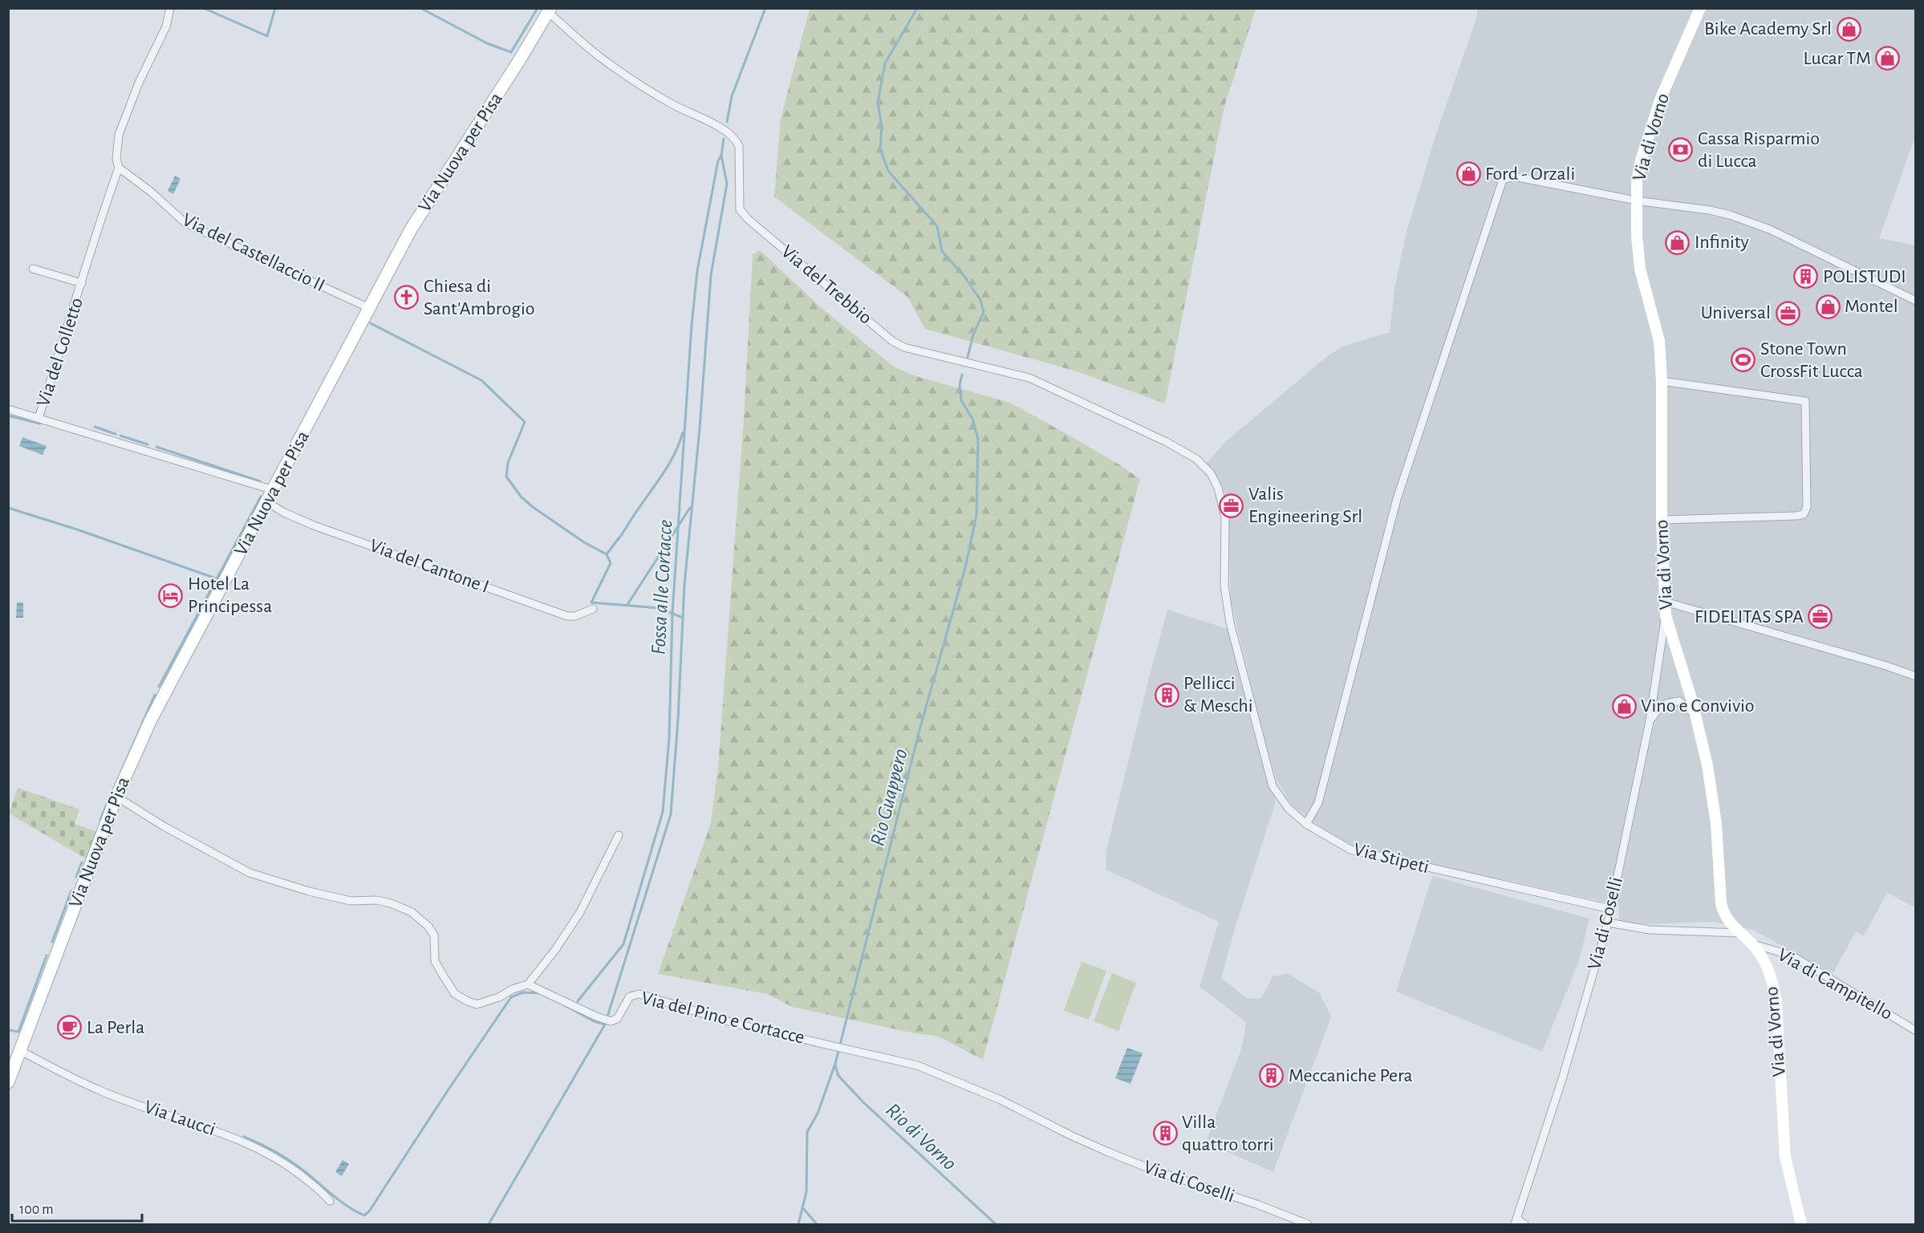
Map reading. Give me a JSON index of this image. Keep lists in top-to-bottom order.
{
  "streets": {
    "main road": ["Via Nuova per Pisa"],
    "street": [
      "Via di Vorno",
      "Via del Castellaccio II",
      "Via del Trebbio",
      "Via del Colletto",
      "Via del Cantone I",
      "Via Stipeti",
      "Via di Coselli",
      "Via di Campitello",
      "Via del Pino e Cortacce",
      "Via Laucci"
    ]
  },
  "crossings": [
    ["Via di Vorno", "Via di Coselli"],
    ["Via di Vorno", "Via di Campitello"],
    ["Via Nuova per Pisa", "Via del Castellaccio II"],
    ["Via Nuova per Pisa", "Via del Trebbio"],
    ["Via Nuova per Pisa", "Via del Cantone I"],
    ["Via Nuova per Pisa", "Via Laucci"],
    ["Via del Castellaccio II", "Via del Colletto"],
    ["Via del Trebbio", "Via Stipeti"],
    ["Via Stipeti", "Via di Coselli"],
    ["Via di Coselli", "Via del Pino e Cortacce"]
  ],
  "water": ["Fossa alle Cortacce", "Rio Guappero", "Rio di Vorno"],
  "places": {
    "shop": [
      "Bike Academy Srl",
      "Lucar TM",
      "Ford - Orzali",
      "Infinity",
      "Montel",
      "Vino e Convivio"
    ],
    "bank": ["Cassa Risparmio di Lucca"],
    "building": [
      "POLISTUDI",
      "Pellicci & Meschi",
      "Meccaniche Pera",
      "Villa quattro torri"
    ],
    "church": ["Chiesa di Sant'Ambrogio"],
    "office": ["Universal", "Valis Engineering Srl", "FIDELITAS SPA"],
    "sports": ["Stone Town CrossFit Lucca"],
    "hotel": ["Hotel La Principessa"],
    "cafe": ["La Perla"]
  },
  "scale_bar": "100 m"
}
